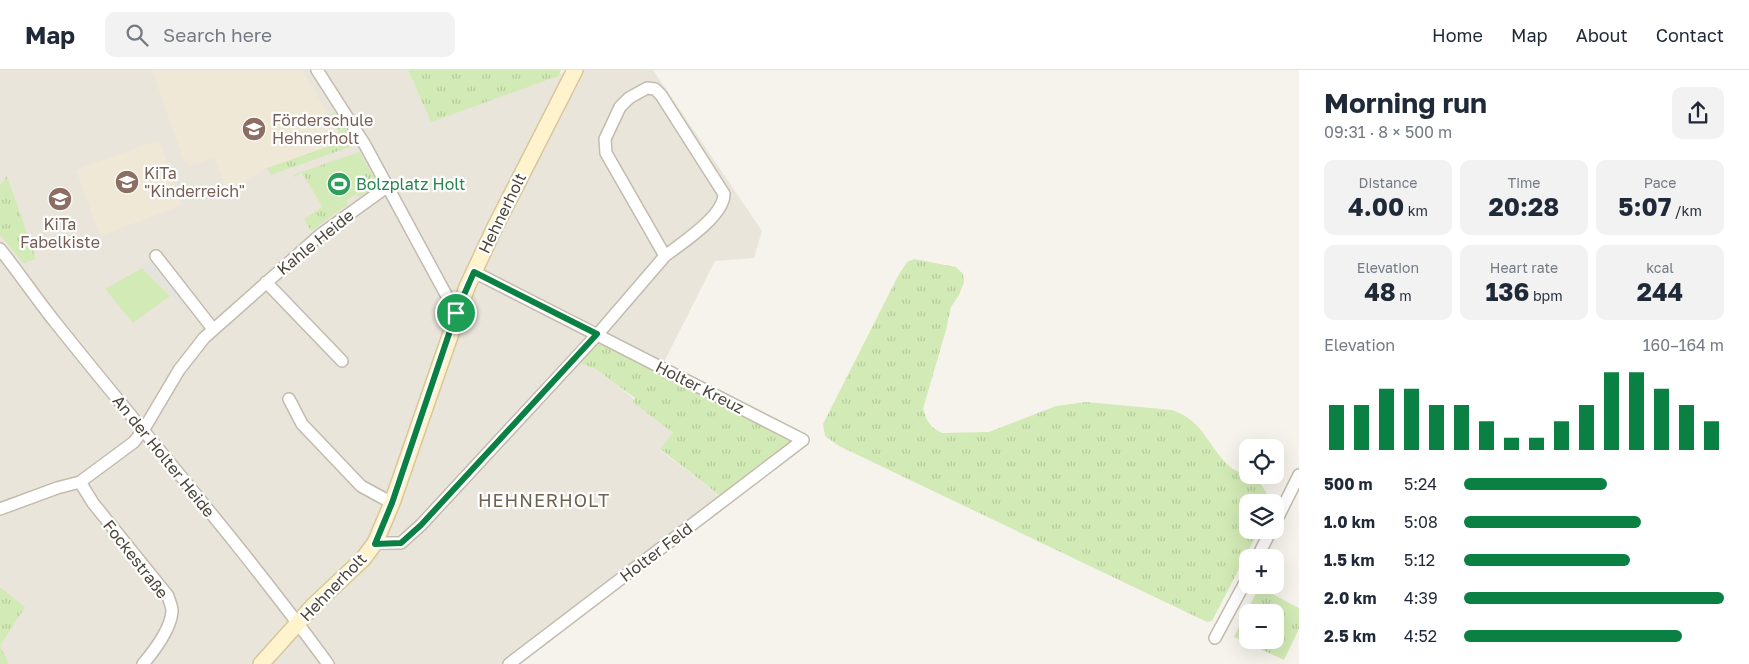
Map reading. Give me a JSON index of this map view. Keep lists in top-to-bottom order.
{
  "streets": {
    "street": [
      "Hehnerholt",
      "Kahle Heide",
      "Holter Kreuz",
      "An der Holter Heide",
      "Holter Feld",
      "Fockestraße"
    ]
  },
  "crossings": [
    ["Hehnerholt", "Holter Kreuz"],
    ["Hehnerholt", "An der Holter Heide"],
    ["Kahle Heide", "An der Holter Heide"],
    ["Kahle Heide", "Fockestraße"],
    ["Holter Kreuz", "Holter Feld"]
  ],
  "districts": ["HEHNERHOLT"],
  "places": {
    "school or university": ["Förderschule Hehnerholt", "KiTa \"Kinderreich\"", "KiTa Fabelkiste"],
    "sports": ["Bolzplatz Holt"]
  },
  "page": {
    "header": "Map",
    "search": "Search here",
    "nav": [
      "Home",
      "Map",
      "About",
      "Contact"
    ],
    "heading": ["Morning run", "09:31 · 8 × 500 m"],
    "stats": [
      ["Distance", "4.00 km"],
      ["Time", "20:28"],
      ["Pace", "5:07 /km"],
      ["Elevation", "48 m"],
      ["Heart rate", "136 bpm"],
      ["kcal", "244"]
    ],
    "chart": ["Elevation", "160–164 m"],
    "map_buttons": ["+", "−"],
    "list": [
      {
        "name": "500 m",
        "note": "5:24"
      },
      {
        "name": "1.0 km",
        "note": "5:08"
      },
      {
        "name": "1.5 km",
        "note": "5:12"
      },
      {
        "name": "2.0 km",
        "note": "4:39"
      },
      {
        "name": "2.5 km",
        "note": "4:52"
      }
    ]
  }
}
